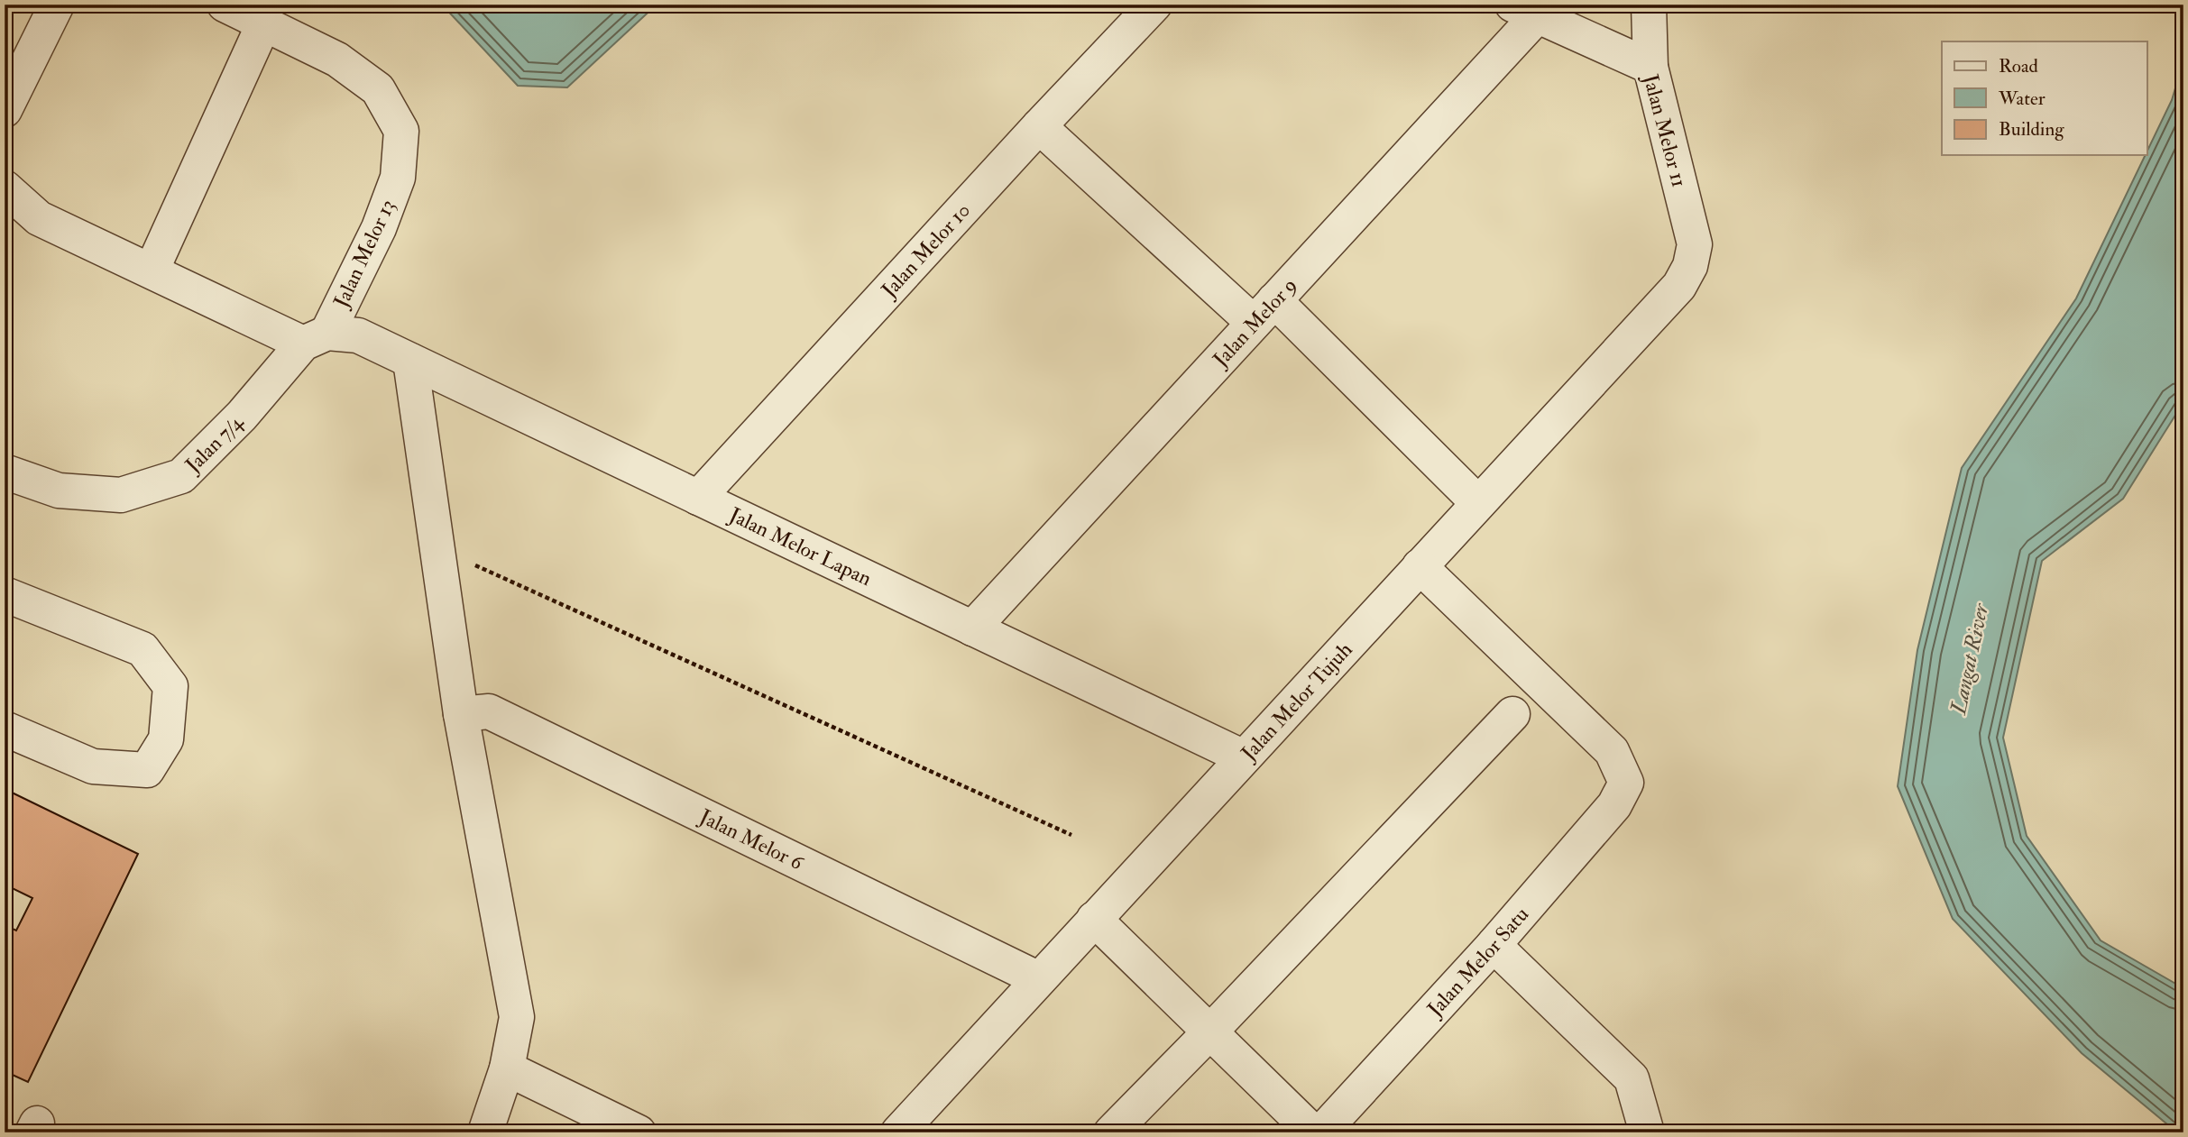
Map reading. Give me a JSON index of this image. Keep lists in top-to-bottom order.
{
  "streets": {
    "street": [
      "Jalan Melor 11",
      "Jalan Melor 10",
      "Jalan Melor 13",
      "Jalan Melor 9",
      "Jalan 7/4",
      "Jalan Melor Lapan",
      "Jalan Melor Tujuh",
      "Jalan Melor 6",
      "Jalan Melor Satu"
    ]
  },
  "crossings": [
    ["Jalan Melor 11", "Jalan Melor 9"],
    ["Jalan Melor 11", "Jalan Melor Tujuh"],
    ["Jalan Melor 10", "Jalan Melor Lapan"],
    ["Jalan Melor 13", "Jalan 7/4"],
    ["Jalan Melor 13", "Jalan Melor Lapan"],
    ["Jalan Melor 9", "Jalan Melor Lapan"],
    ["Jalan 7/4", "Jalan Melor Lapan"],
    ["Jalan Melor Lapan", "Jalan Melor Tujuh"],
    ["Jalan Melor Tujuh", "Jalan Melor 6"],
    ["Jalan Melor Tujuh", "Jalan Melor Satu"]
  ],
  "water": ["Langat River"],
  "legend": ["Road", "Water", "Building"]
}
